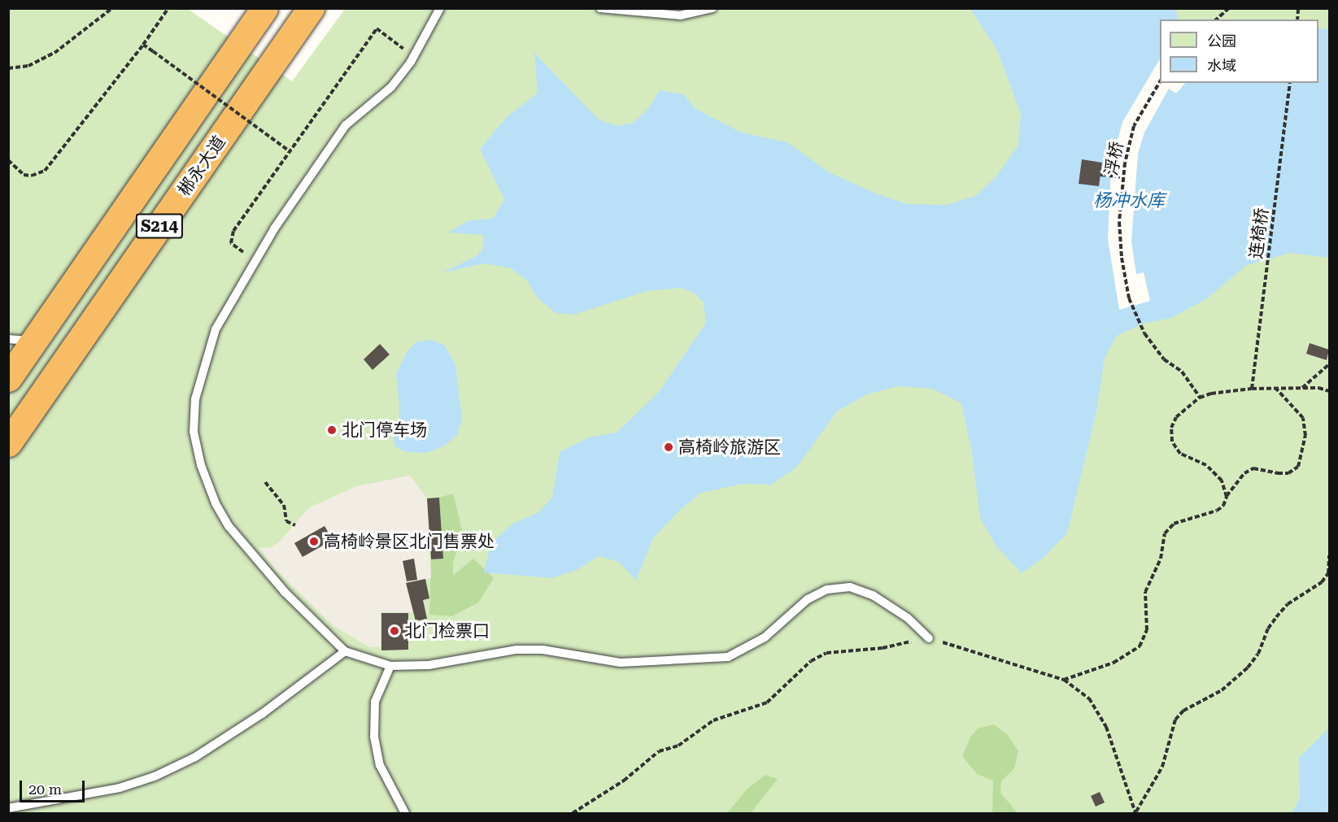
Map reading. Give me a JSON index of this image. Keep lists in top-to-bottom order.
{
  "streets": {
    "highway": ["郴永大道", "S214"],
    "path": ["浮桥", "连椅桥"]
  },
  "water": ["杨冲水库"],
  "places": [
    "北门停车场",
    "高椅岭旅游区",
    "高椅岭景区北门售票处",
    "北门检票口"
  ],
  "legend": ["公园", "水域"],
  "scale_bar": "20 m"
}
